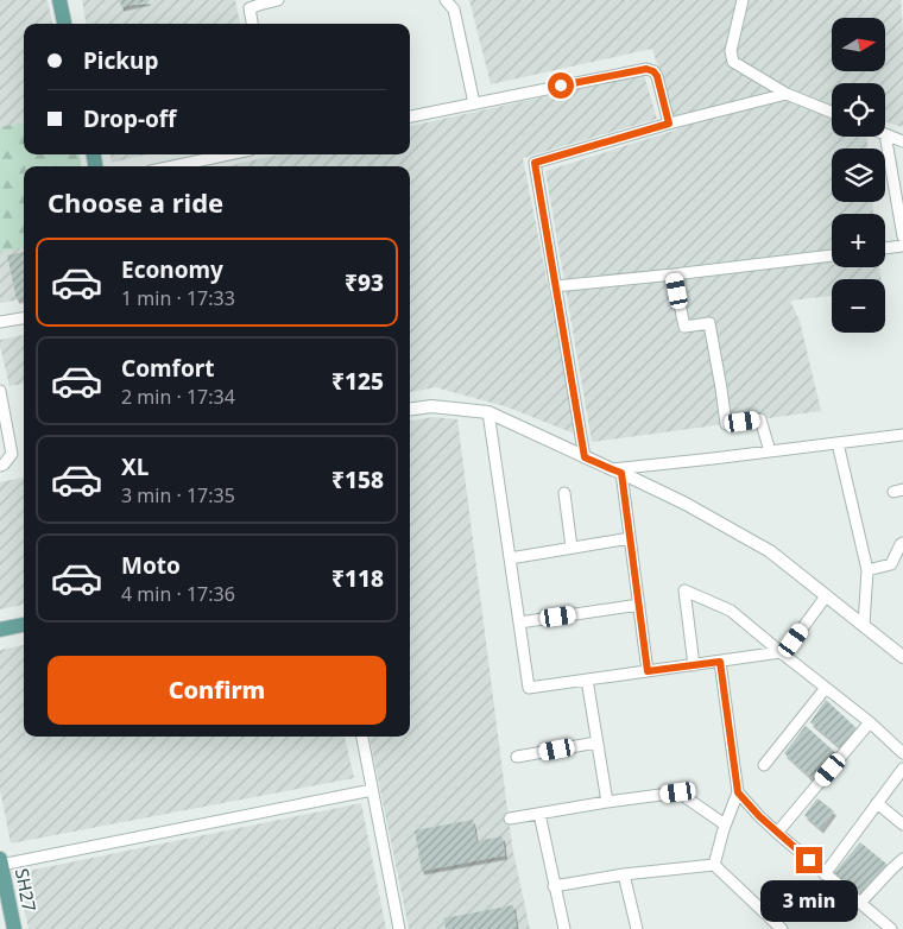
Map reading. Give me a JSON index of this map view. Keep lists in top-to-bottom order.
{
  "streets": {
    "main road": ["SH27"]
  },
  "north": "right",
  "page": {
    "map_buttons": ["+", "−"],
    "banner": ["Pickup", "Drop-off"],
    "heading": "Choose a ride",
    "list": [
      {
        "name": "Economy",
        "note": "1 min · 17:33",
        "value": "₹93"
      },
      {
        "name": "Comfort",
        "note": "2 min · 17:34",
        "value": "₹125"
      },
      {
        "name": "XL",
        "note": "3 min · 17:35",
        "value": "₹158"
      },
      {
        "name": "Moto",
        "note": "4 min · 17:36",
        "value": "₹118"
      }
    ],
    "buttons": "Confirm",
    "bubble": "3 min"
  }
}
